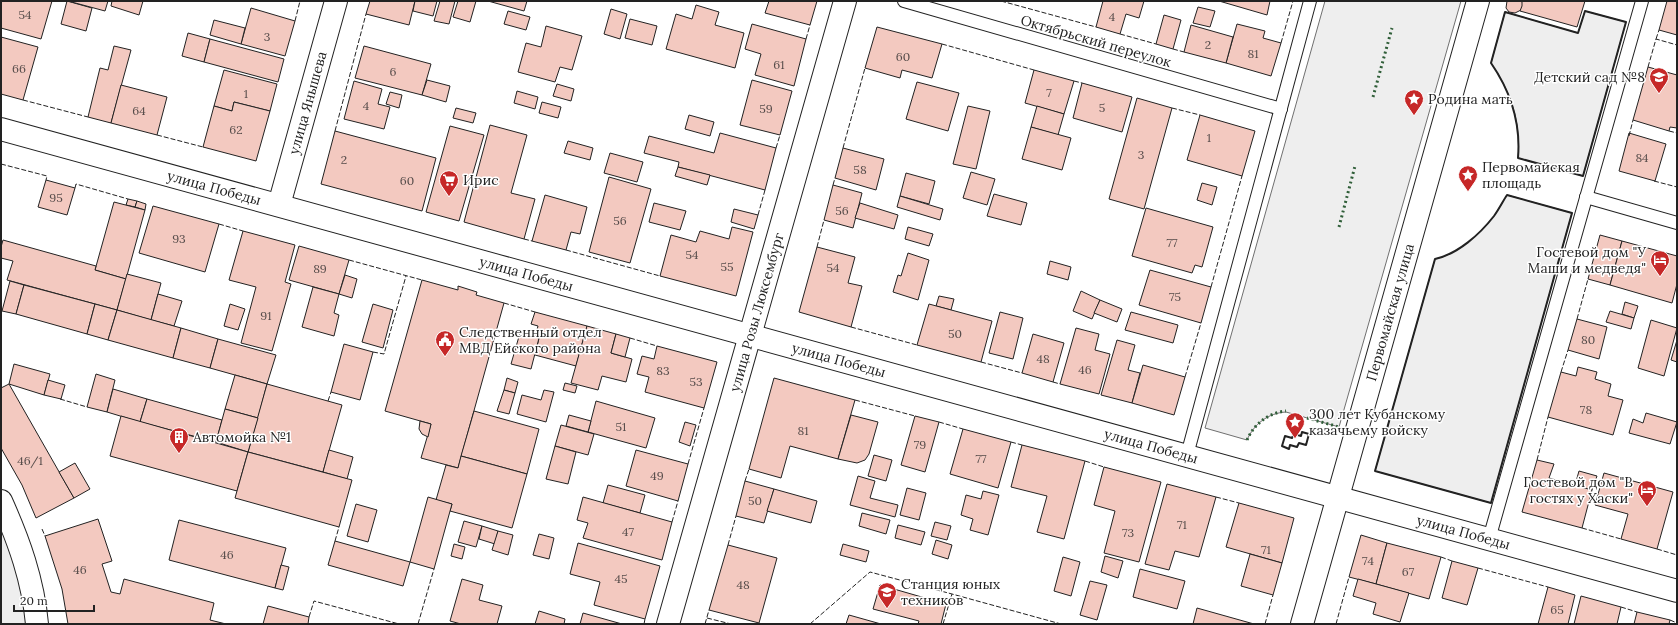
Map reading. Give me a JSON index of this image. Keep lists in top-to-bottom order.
{
  "streets": {
    "street": [
      "улица Янышева",
      "улица Победы",
      "улица Розы Люксембург",
      "Первомайская улица"
    ],
    "lane": ["Октябрьский переулок"]
  },
  "crossings": [
    ["улица Янышева", "улица Победы"],
    ["улица Победы", "улица Розы Люксембург"],
    ["улица Победы", "Первомайская улица"]
  ],
  "places": {
    "school or university": ["Детский сад №8", "Станция юных техников"],
    "place": ["Родина мать", "Первомайская площадь", "300 лет Кубанскому казачьему войску"],
    "supermarket": ["Ирис"],
    "hotel": ["Гостевой дом \"У Маши и медведя\"", "Гостевой дом \"В гостях у Хаски\""],
    "public building": ["Следственный отдел МВД Ейского района"],
    "building": ["Автомойка №1"]
  },
  "house_numbers": [
    "54",
    "4",
    "3",
    "2",
    "81",
    "60",
    "61",
    "66",
    "6",
    "7",
    "1",
    "4",
    "5",
    "59",
    "64",
    "62",
    "1",
    "3",
    "84",
    "2",
    "58",
    "60",
    "95",
    "56",
    "56",
    "93",
    "77",
    "54",
    "55",
    "54",
    "89",
    "75",
    "91",
    "50",
    "80",
    "48",
    "46",
    "83",
    "53",
    "78",
    "51",
    "81",
    "79",
    "77",
    "46/1",
    "49",
    "50",
    "71",
    "47",
    "73",
    "71",
    "46",
    "74",
    "46",
    "67",
    "45",
    "48",
    "65"
  ],
  "scale_bar": "20 m"
}
